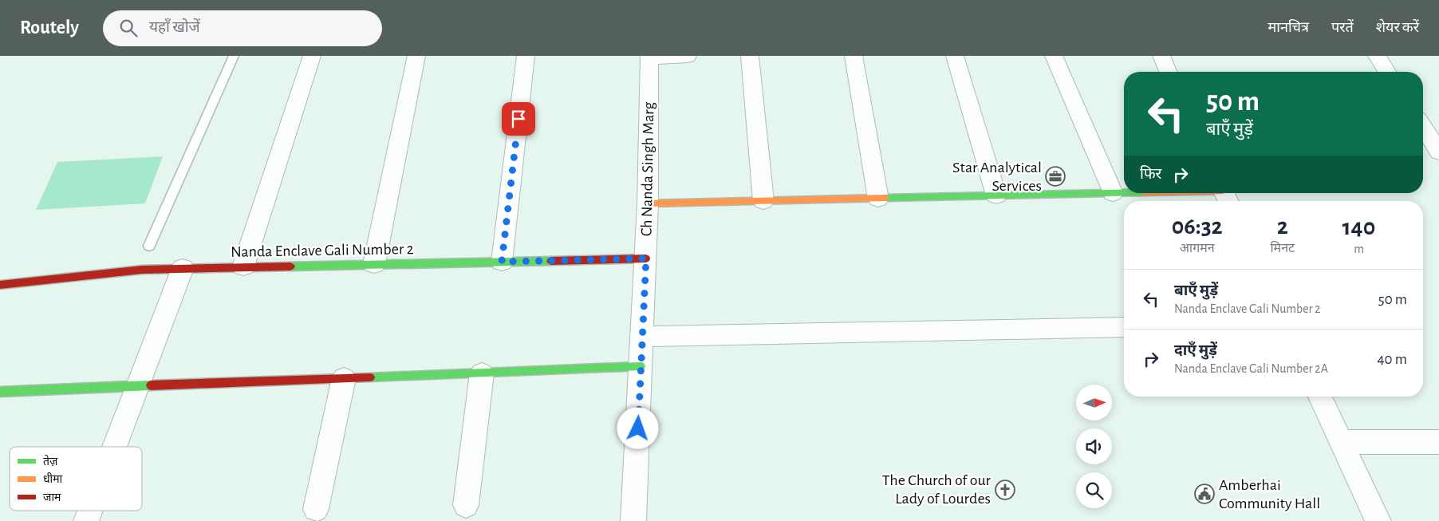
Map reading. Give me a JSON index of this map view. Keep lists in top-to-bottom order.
{
  "streets": {
    "street": ["Ch Nanda Singh Marg", "Nanda Enclave Gali Number 2"]
  },
  "crossings": [
    ["Ch Nanda Singh Marg", "Nanda Enclave Gali Number 2"]
  ],
  "places": {
    "office": ["Star Analytical Services"],
    "church": ["The Church of our Lady of Lourdes"],
    "public building": ["Amberhai Community Hall"]
  },
  "legend": ["तेज़", "धीमा", "जाम"],
  "north": "right",
  "page": {
    "header": "Routely",
    "search": "यहाँ खोजें",
    "nav": ["मानचित्र", "परतें", "शेयर करें"],
    "turn": ["50 m", "बाएँ मुड़ें"],
    "then": "फिर",
    "eta": [
      "06:32",
      "आगमन",
      "2",
      "मिनट",
      "140",
      "m"
    ],
    "list": [
      {
        "name": "बाएँ मुड़ें",
        "note": "Nanda Enclave Gali Number 2",
        "value": "50 m"
      },
      {
        "name": "दाएँ मुड़ें",
        "note": "Nanda Enclave Gali Number 2A",
        "value": "40 m"
      }
    ]
  }
}
